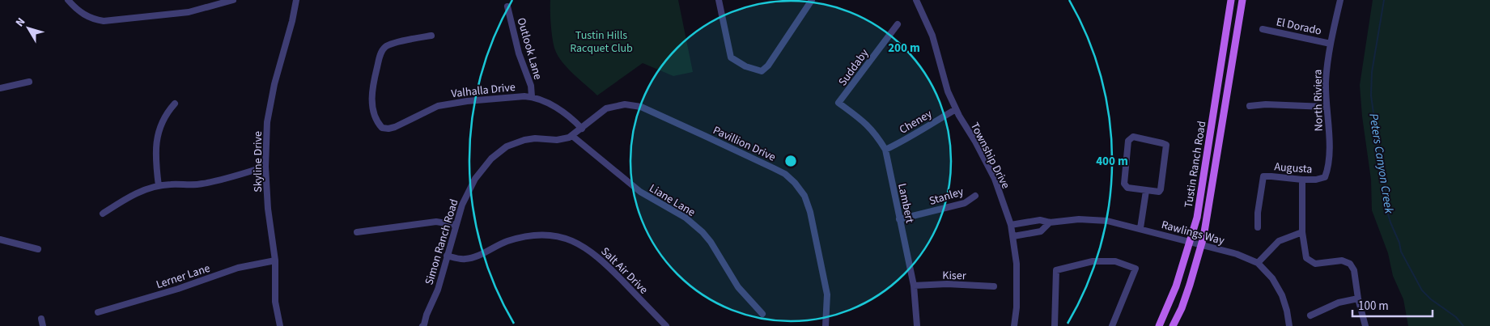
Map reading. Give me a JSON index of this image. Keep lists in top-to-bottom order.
{
  "streets": {
    "main road": ["Tustin Ranch Road"],
    "street": [
      "El Dorado",
      "Outlook Lane",
      "Suddaby",
      "Valhalla Drive",
      "North Riviera",
      "Cheney",
      "Pavillion Drive",
      "Township Drive",
      "Skyline Drive",
      "Augusta",
      "Stanley",
      "Liane Lane",
      "Lambert",
      "Rawlings Way",
      "Simon Ranch Road",
      "Salt Air Drive",
      "Kiser",
      "Lerner Lane"
    ]
  },
  "crossings": [
    ["El Dorado", "North Riviera"],
    ["Outlook Lane", "Valhalla Drive"],
    ["Suddaby", "Lambert"],
    ["Valhalla Drive", "Pavillion Drive"],
    ["North Riviera", "Augusta"],
    ["Cheney", "Township Drive"],
    ["Cheney", "Lambert"],
    ["Pavillion Drive", "Liane Lane"],
    ["Pavillion Drive", "Simon Ranch Road"],
    ["Township Drive", "Rawlings Way"],
    ["Skyline Drive", "Lerner Lane"],
    ["Tustin Ranch Road", "Rawlings Way"],
    ["Stanley", "Lambert"],
    ["Liane Lane", "Simon Ranch Road"],
    ["Lambert", "Kiser"],
    ["Simon Ranch Road", "Salt Air Drive"]
  ],
  "water": ["Peters Canyon Creek"],
  "parks": ["Tustin Hills Racquet Club"],
  "scale_bar": "100 m",
  "north": "top left",
  "rings": ["200 m", "400 m"]
}
